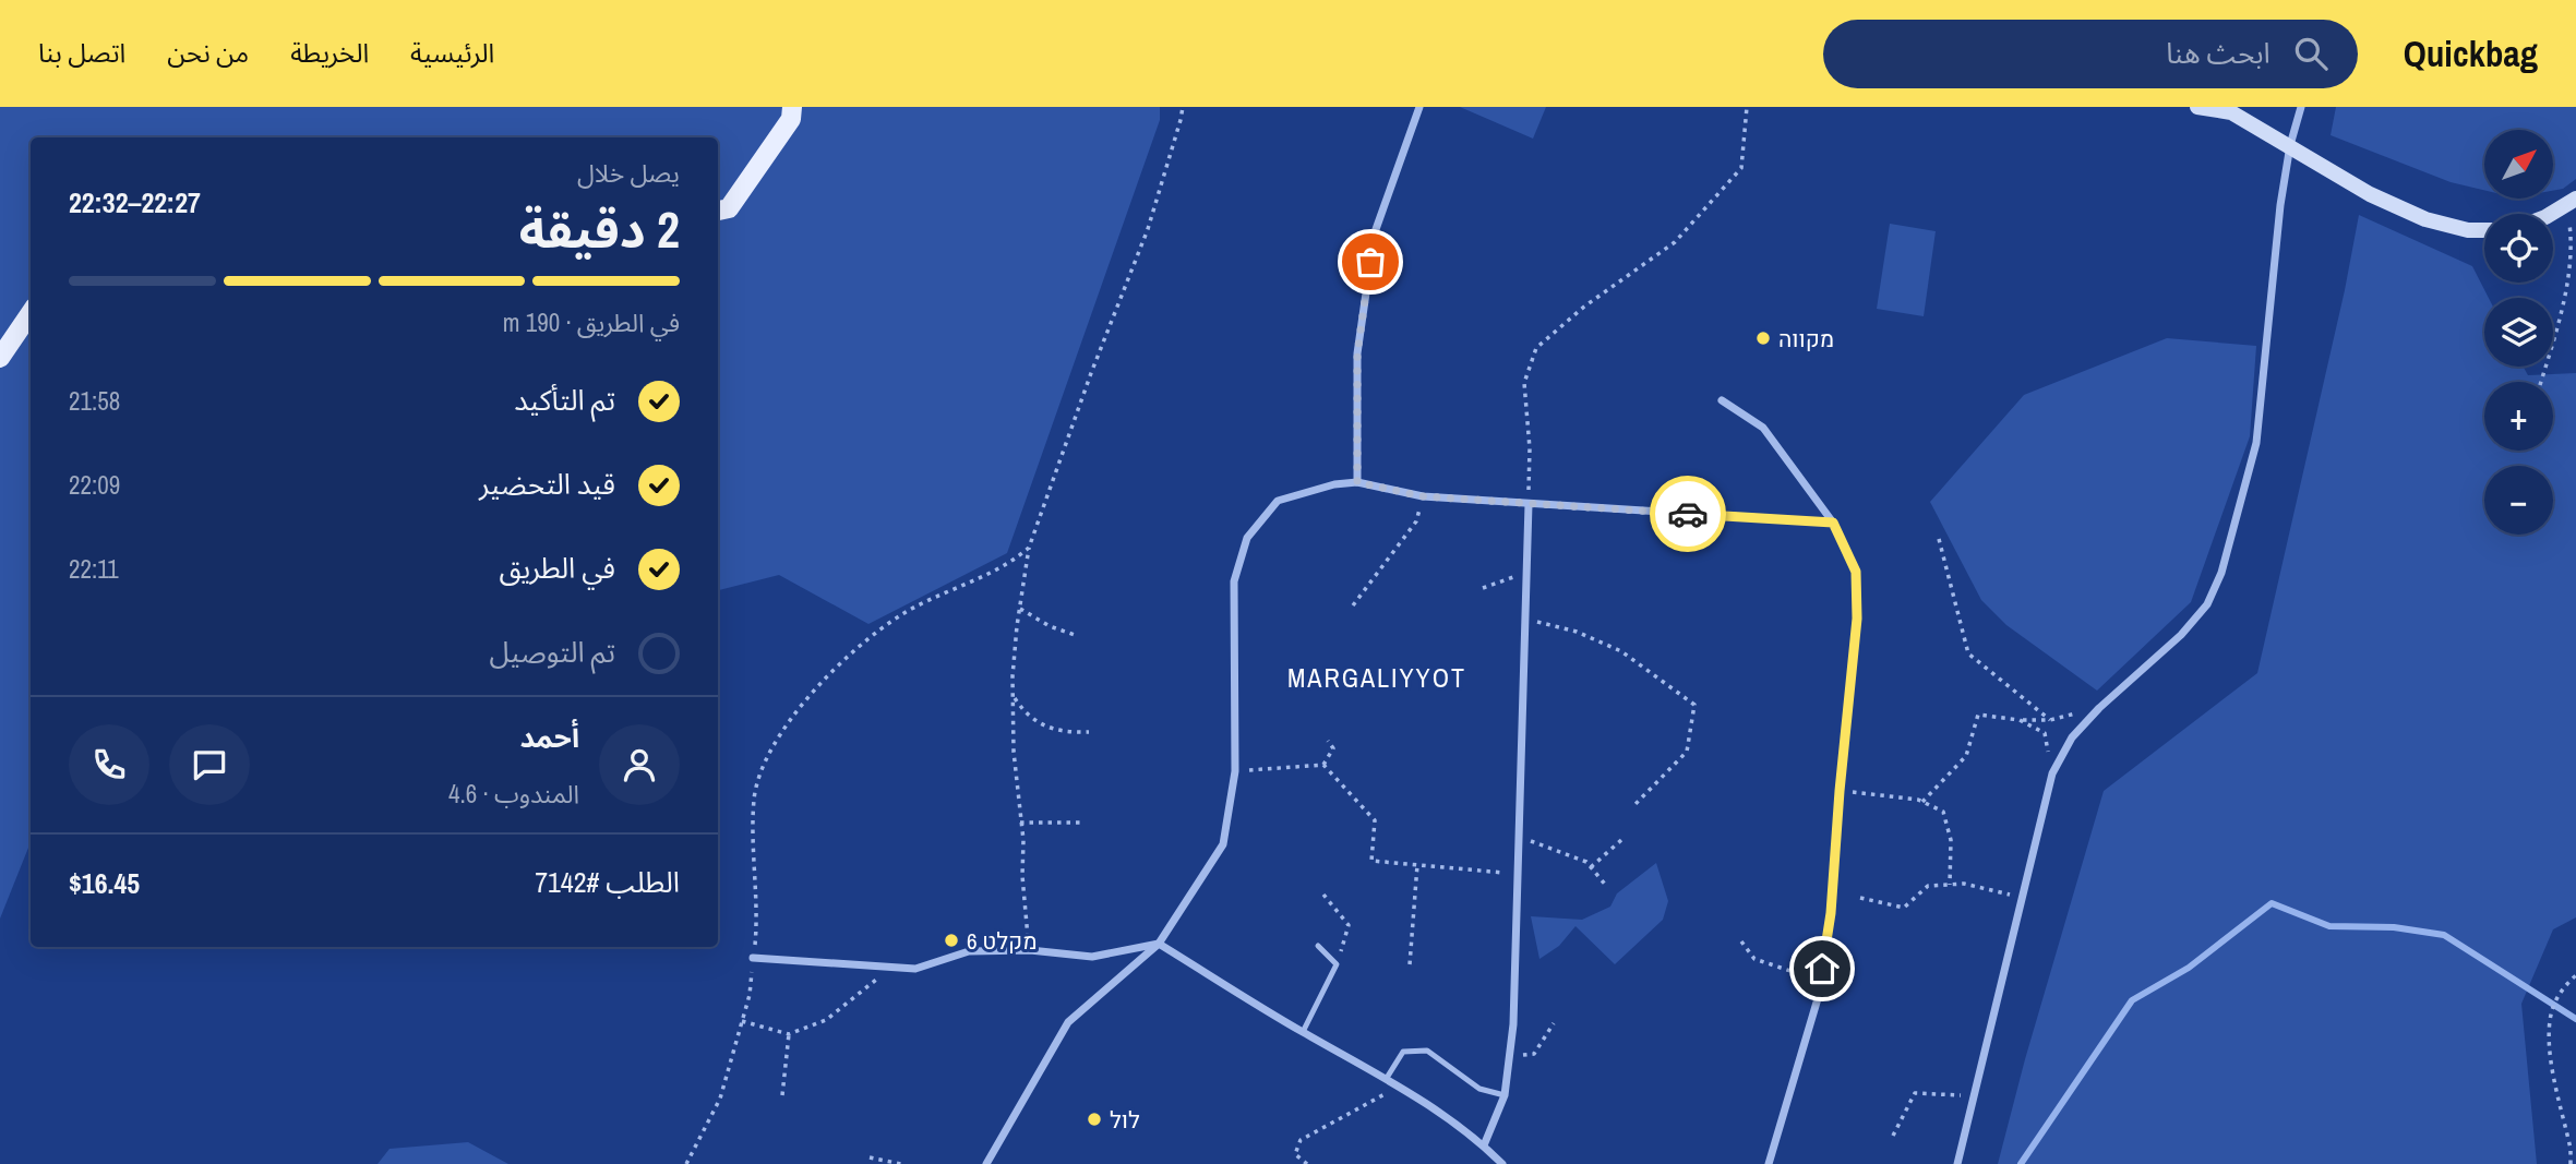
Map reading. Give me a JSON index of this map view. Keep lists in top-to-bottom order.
{
  "districts": ["MARGALIYYOT"],
  "places": ["מקווה", "מקלט 6", "לול"],
  "north": "top right",
  "page": {
    "header": "Quickbag",
    "search": "ابحث هنا",
    "nav": [
      "الرئيسية",
      "الخريطة",
      "من نحن",
      "اتصل بنا"
    ],
    "map_buttons": ["+", "−"],
    "heading": ["2 دقيقة", "يصل خلال", "22:27–22:32"],
    "panel": [
      "أحمد",
      "المندوب · 4.6",
      "الطلب #7142",
      "$16.45"
    ],
    "bar": "في الطريق · 190 m",
    "list": [
      ["تم التأكيد", "21:58"],
      ["قيد التحضير", "22:09"],
      ["في الطريق", "22:11"],
      "تم التوصيل"
    ]
  }
}
